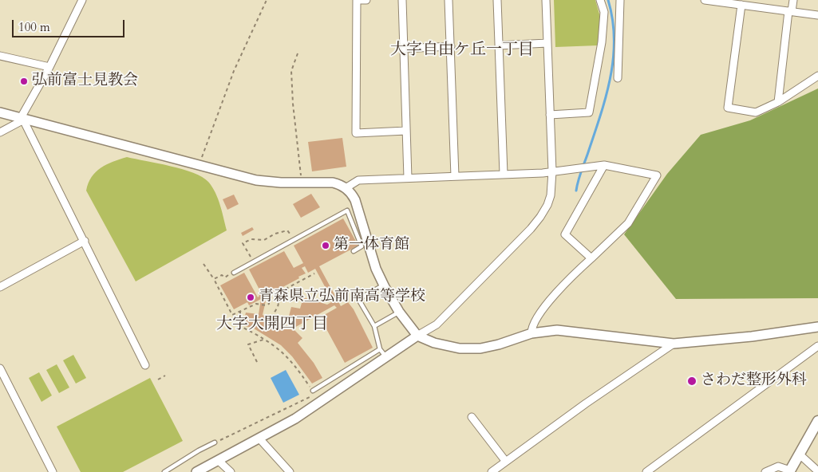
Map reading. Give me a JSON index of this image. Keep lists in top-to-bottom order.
{
  "districts": ["大字自由ケ丘一丁目", "大字大開四丁目"],
  "places": [
    "弘前富士見教会",
    "第一体育館",
    "青森県立弘前南高等学校",
    "さわだ整形外科"
  ],
  "scale_bar": "100 m"
}
